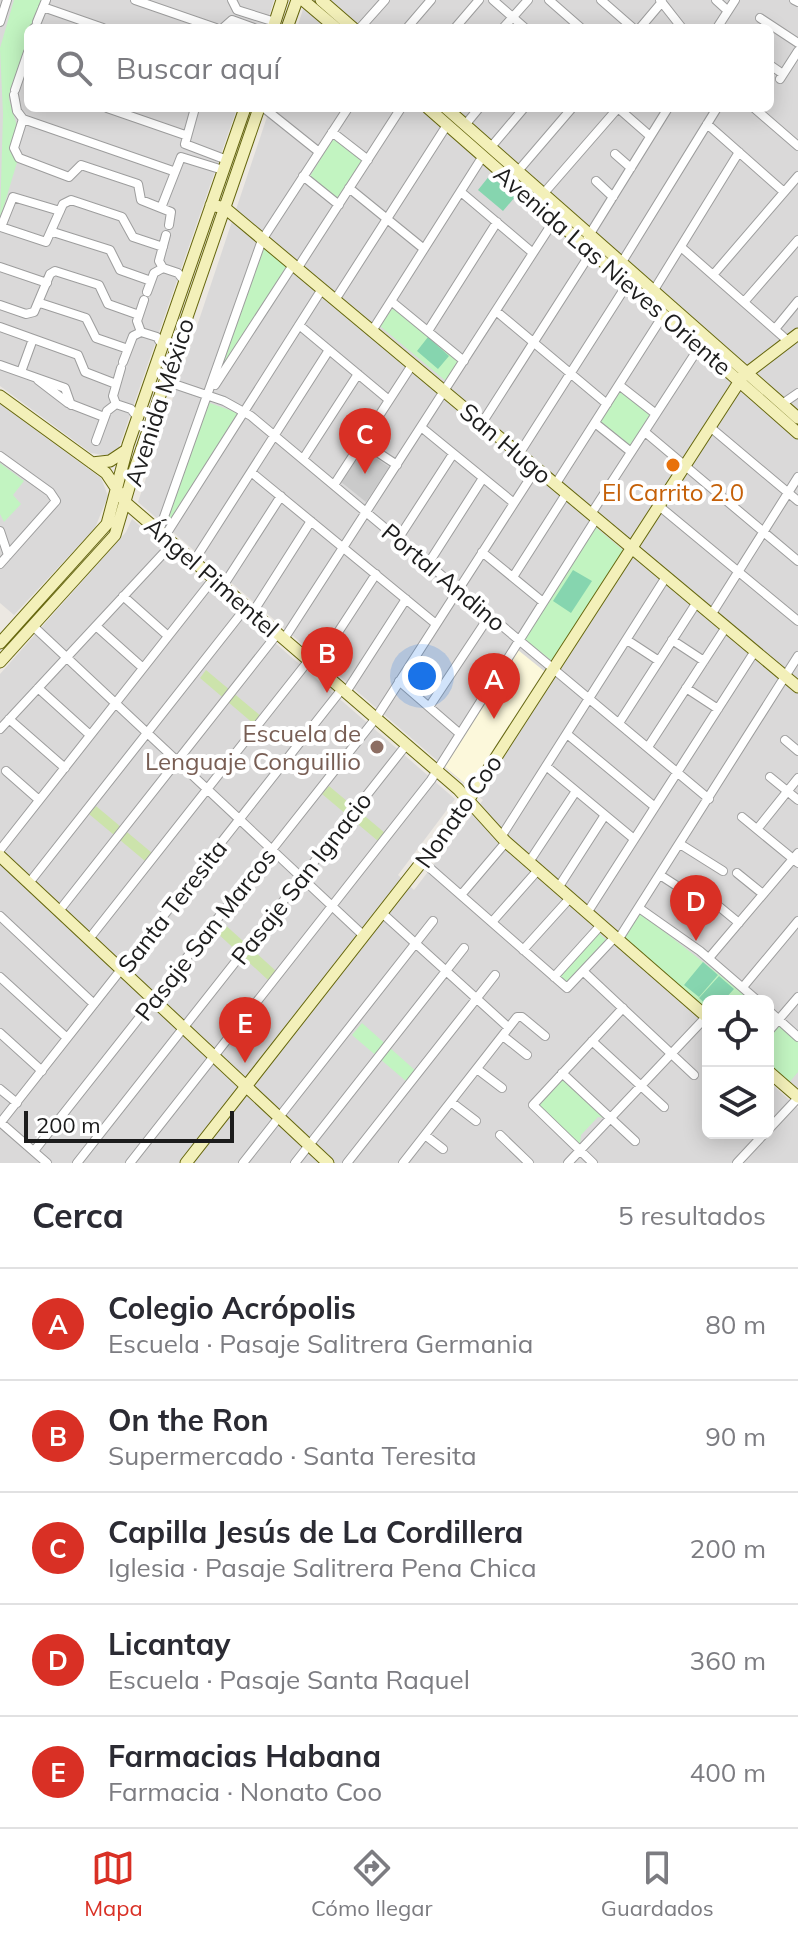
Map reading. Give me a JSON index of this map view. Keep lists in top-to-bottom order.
{
  "streets": {
    "street": [
      "Avenida Las Nieves Oriente",
      "Avenida México",
      "San Hugo",
      "Ángel Pimentel",
      "Portal Andino",
      "Nonato Coo",
      "Pasaje San Ignacio",
      "Santa Teresita",
      "Pasaje San Marcos"
    ]
  },
  "crossings": [
    ["Avenida Las Nieves Oriente", "Nonato Coo"],
    ["Avenida México", "San Hugo"],
    ["Avenida México", "Ángel Pimentel"],
    ["Avenida México", "Portal Andino"],
    ["San Hugo", "Nonato Coo"],
    ["San Hugo", "Pasaje San Marcos"],
    ["Ángel Pimentel", "Nonato Coo"],
    ["Ángel Pimentel", "Pasaje San Ignacio"],
    ["Ángel Pimentel", "Santa Teresita"],
    ["Ángel Pimentel", "Pasaje San Marcos"],
    ["Portal Andino", "Nonato Coo"],
    ["Portal Andino", "Pasaje San Marcos"]
  ],
  "places": ["El Carrito 2.0", "Escuela de Lenguaje Conguillio"],
  "scale_bar": "200 m",
  "page": {
    "search": "Buscar aquí",
    "pins": [
      "C",
      "B",
      "A",
      "D",
      "E"
    ],
    "scale": "200 m",
    "heading": ["Cerca", "5 resultados"],
    "list": [
      {
        "mark": "A",
        "name": "Colegio Acrópolis",
        "note": "Escuela · Pasaje Salitrera Germania",
        "value": "80 m"
      },
      {
        "mark": "B",
        "name": "On the Ron",
        "note": "Supermercado · Santa Teresita",
        "value": "90 m"
      },
      {
        "mark": "C",
        "name": "Capilla Jesús de La Cordillera",
        "note": "Iglesia · Pasaje Salitrera Pena Chica",
        "value": "200 m"
      },
      {
        "mark": "D",
        "name": "Licantay",
        "note": "Escuela · Pasaje Santa Raquel",
        "value": "360 m"
      },
      {
        "mark": "E",
        "name": "Farmacias Habana",
        "note": "Farmacia · Nonato Coo",
        "value": "400 m"
      }
    ],
    "nav": ["Mapa", "Cómo llegar", "Guardados"]
  }
}
